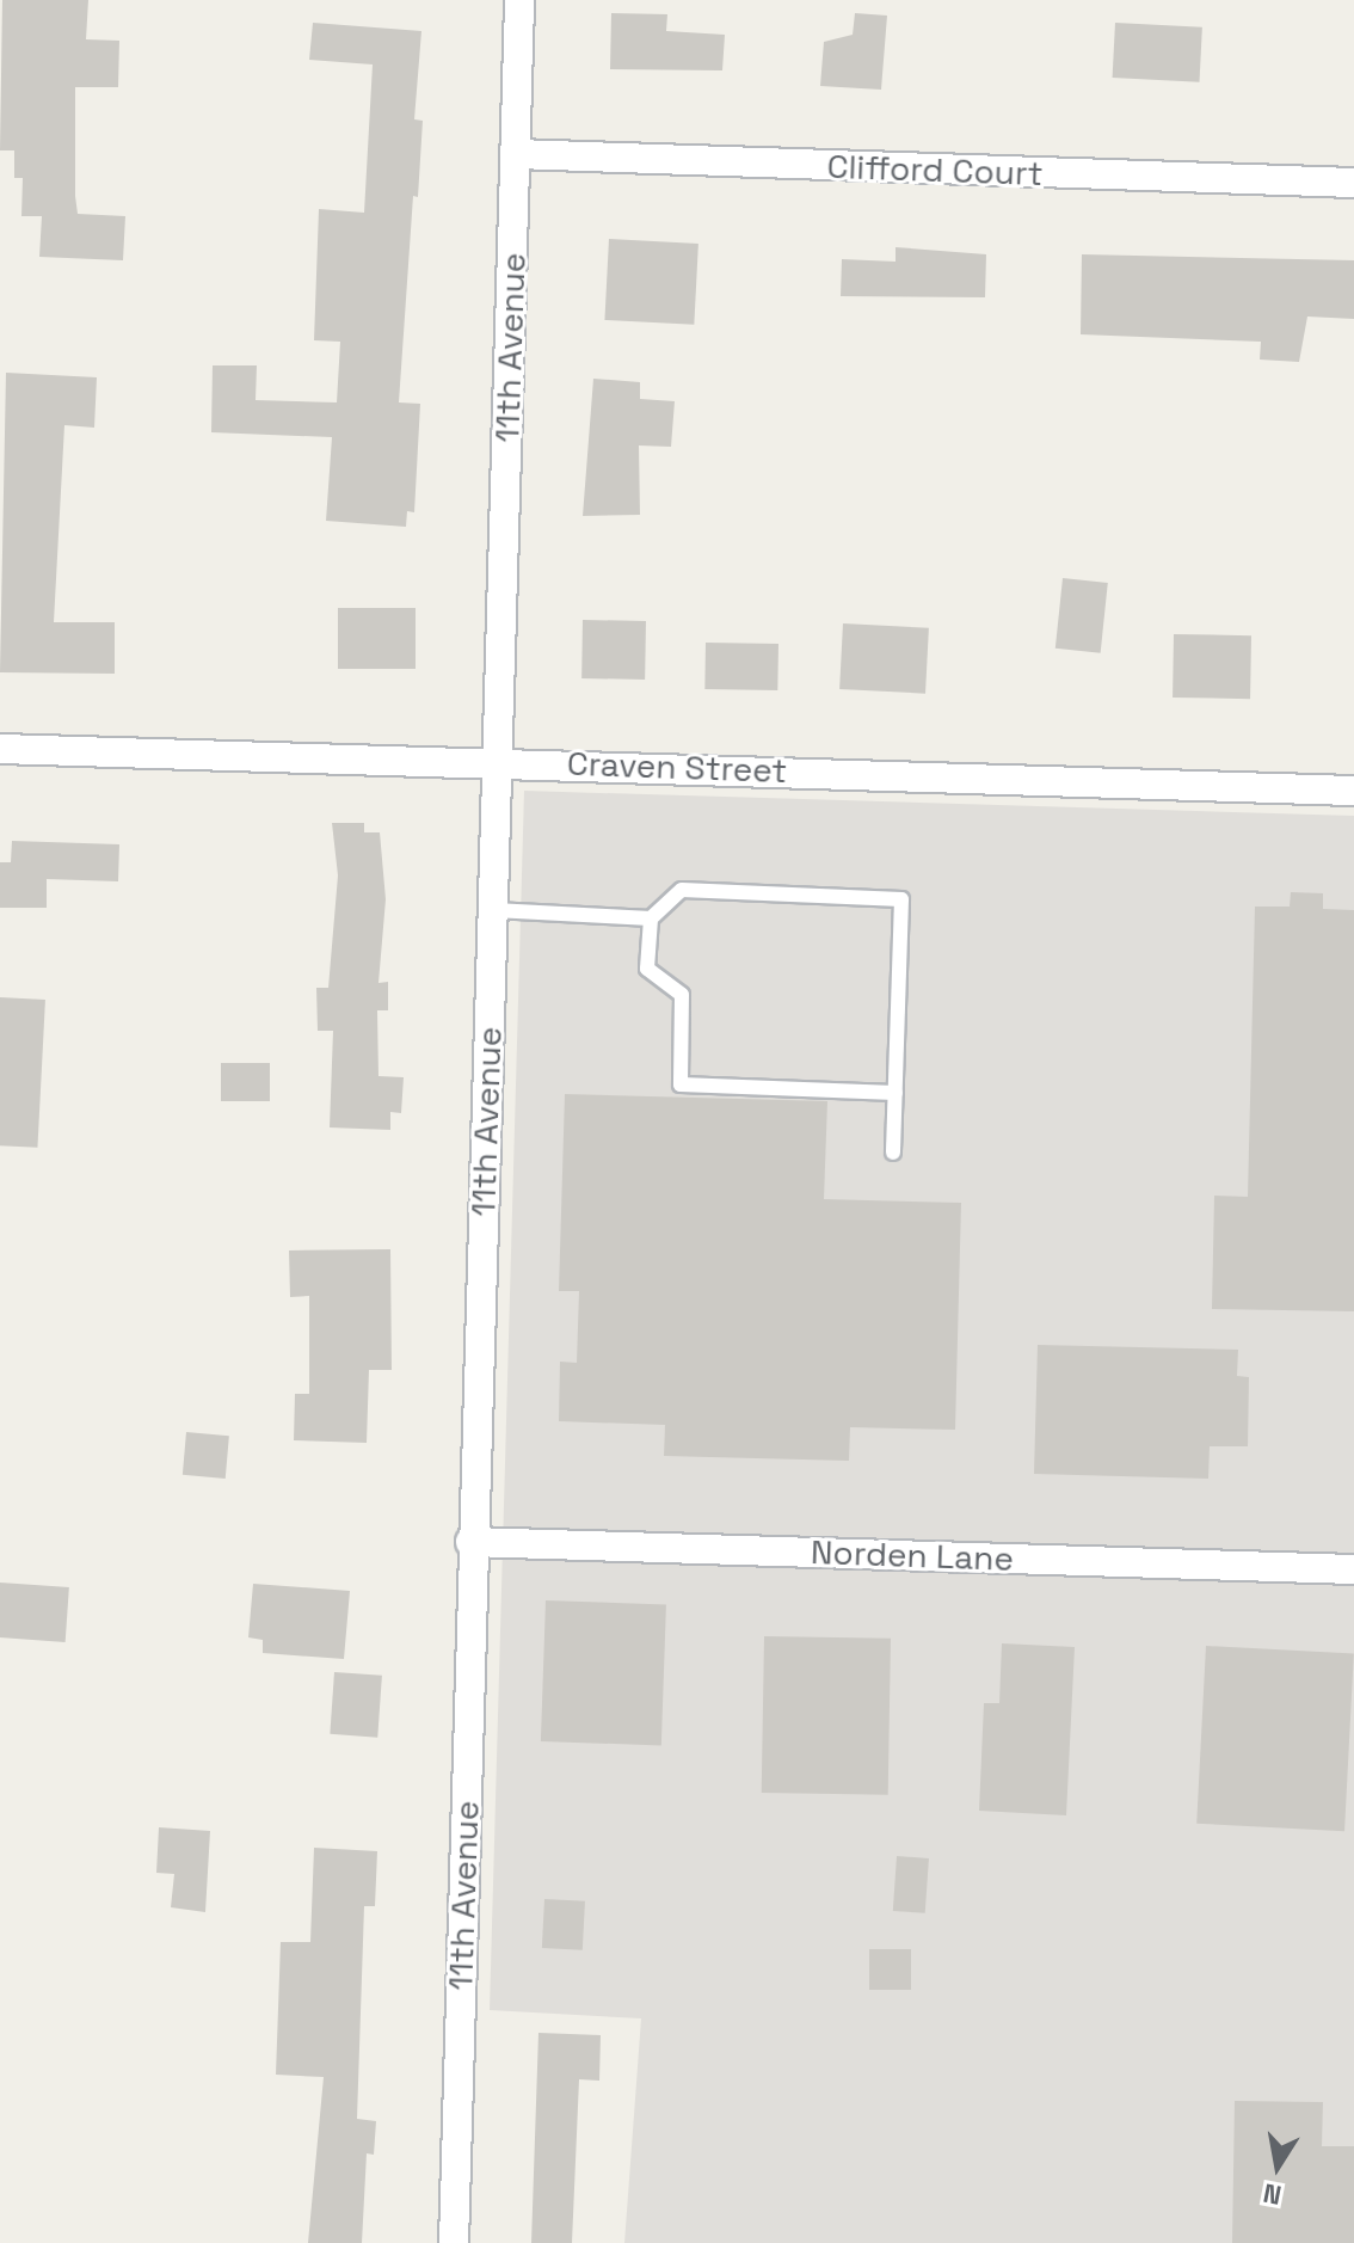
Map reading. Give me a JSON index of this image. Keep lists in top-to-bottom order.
{
  "streets": {
    "street": [
      "Clifford Court",
      "11th Avenue",
      "Craven Street",
      "Norden Lane"
    ]
  },
  "crossings": [
    ["Clifford Court", "11th Avenue"],
    ["11th Avenue", "Craven Street"],
    ["11th Avenue", "Norden Lane"]
  ],
  "north": "bottom"
}
